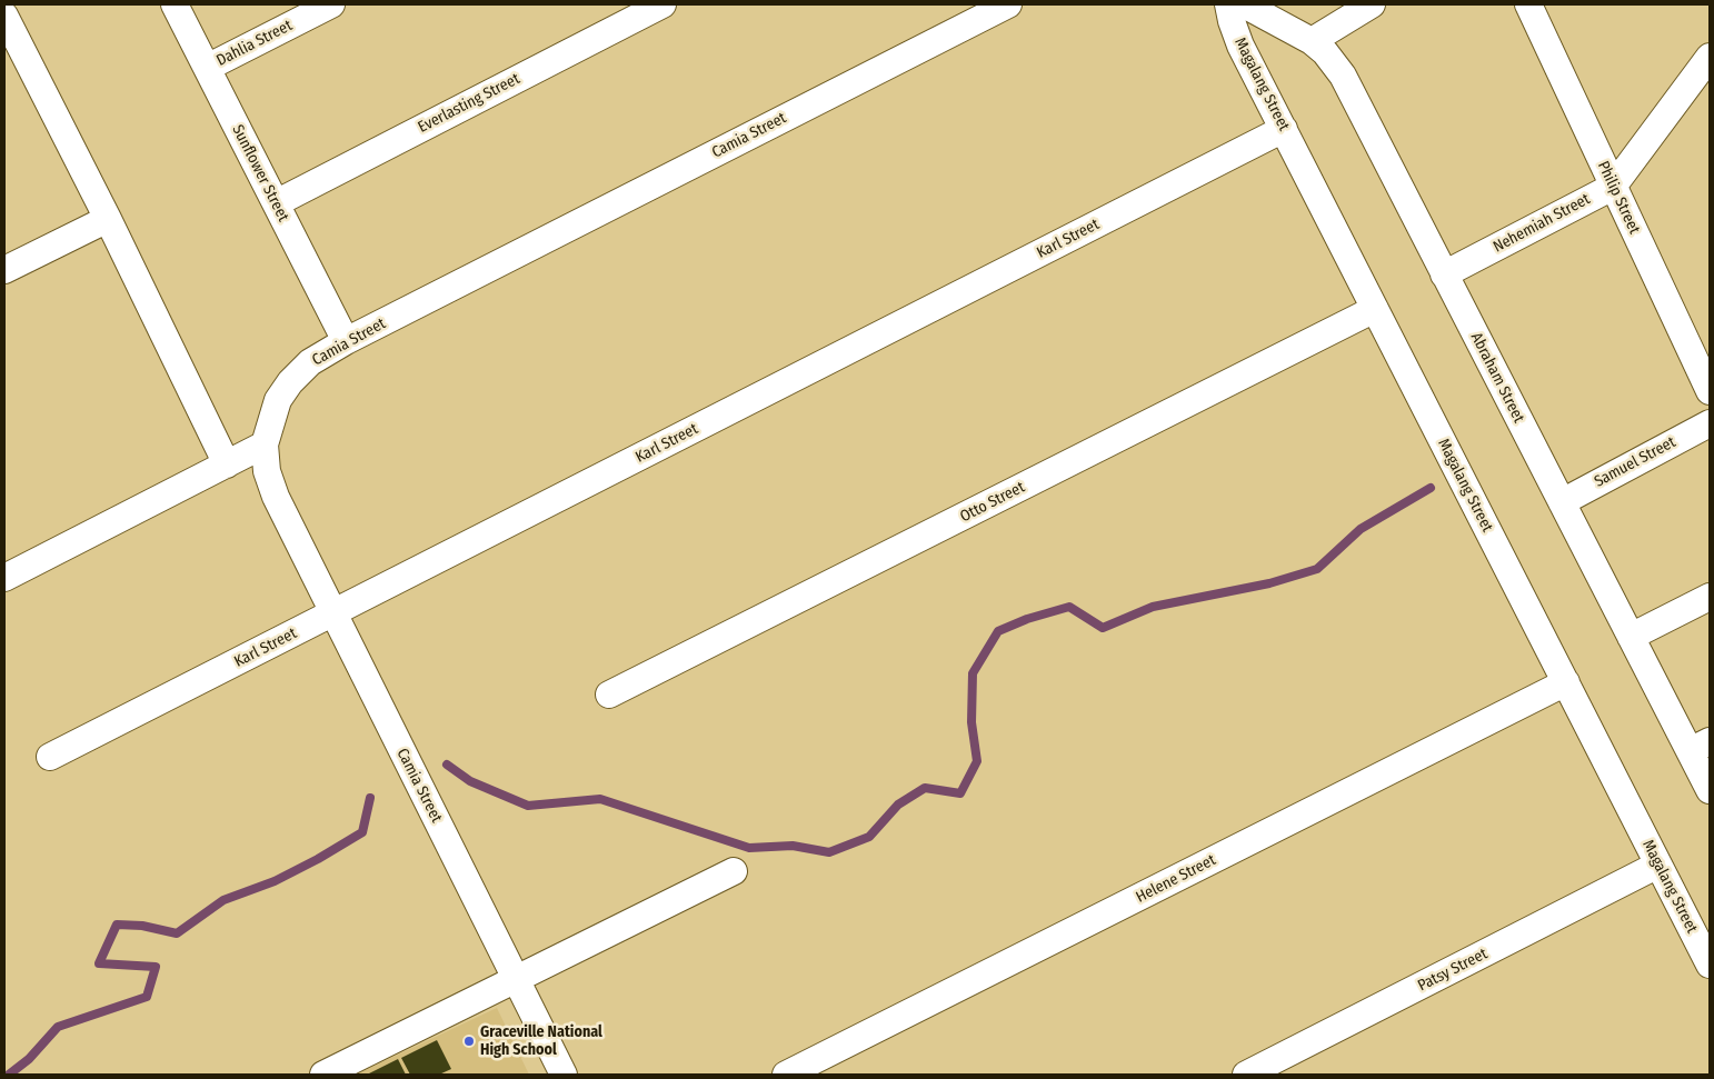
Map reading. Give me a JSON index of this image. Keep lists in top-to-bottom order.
{
  "streets": {
    "street": [
      "Dahlia Street",
      "Magalang Street",
      "Everlasting Street",
      "Camia Street",
      "Sunflower Street",
      "Philip Street",
      "Nehemiah Street",
      "Karl Street",
      "Abraham Street",
      "Samuel Street",
      "Otto Street",
      "Helene Street",
      "Patsy Street"
    ]
  },
  "crossings": [
    ["Dahlia Street", "Sunflower Street"],
    ["Magalang Street", "Karl Street"],
    ["Magalang Street", "Otto Street"],
    ["Magalang Street", "Helene Street"],
    ["Magalang Street", "Patsy Street"],
    ["Everlasting Street", "Sunflower Street"],
    ["Camia Street", "Sunflower Street"],
    ["Camia Street", "Karl Street"],
    ["Philip Street", "Nehemiah Street"],
    ["Nehemiah Street", "Abraham Street"],
    ["Abraham Street", "Samuel Street"]
  ],
  "places": ["Graceville National High School"]
}
